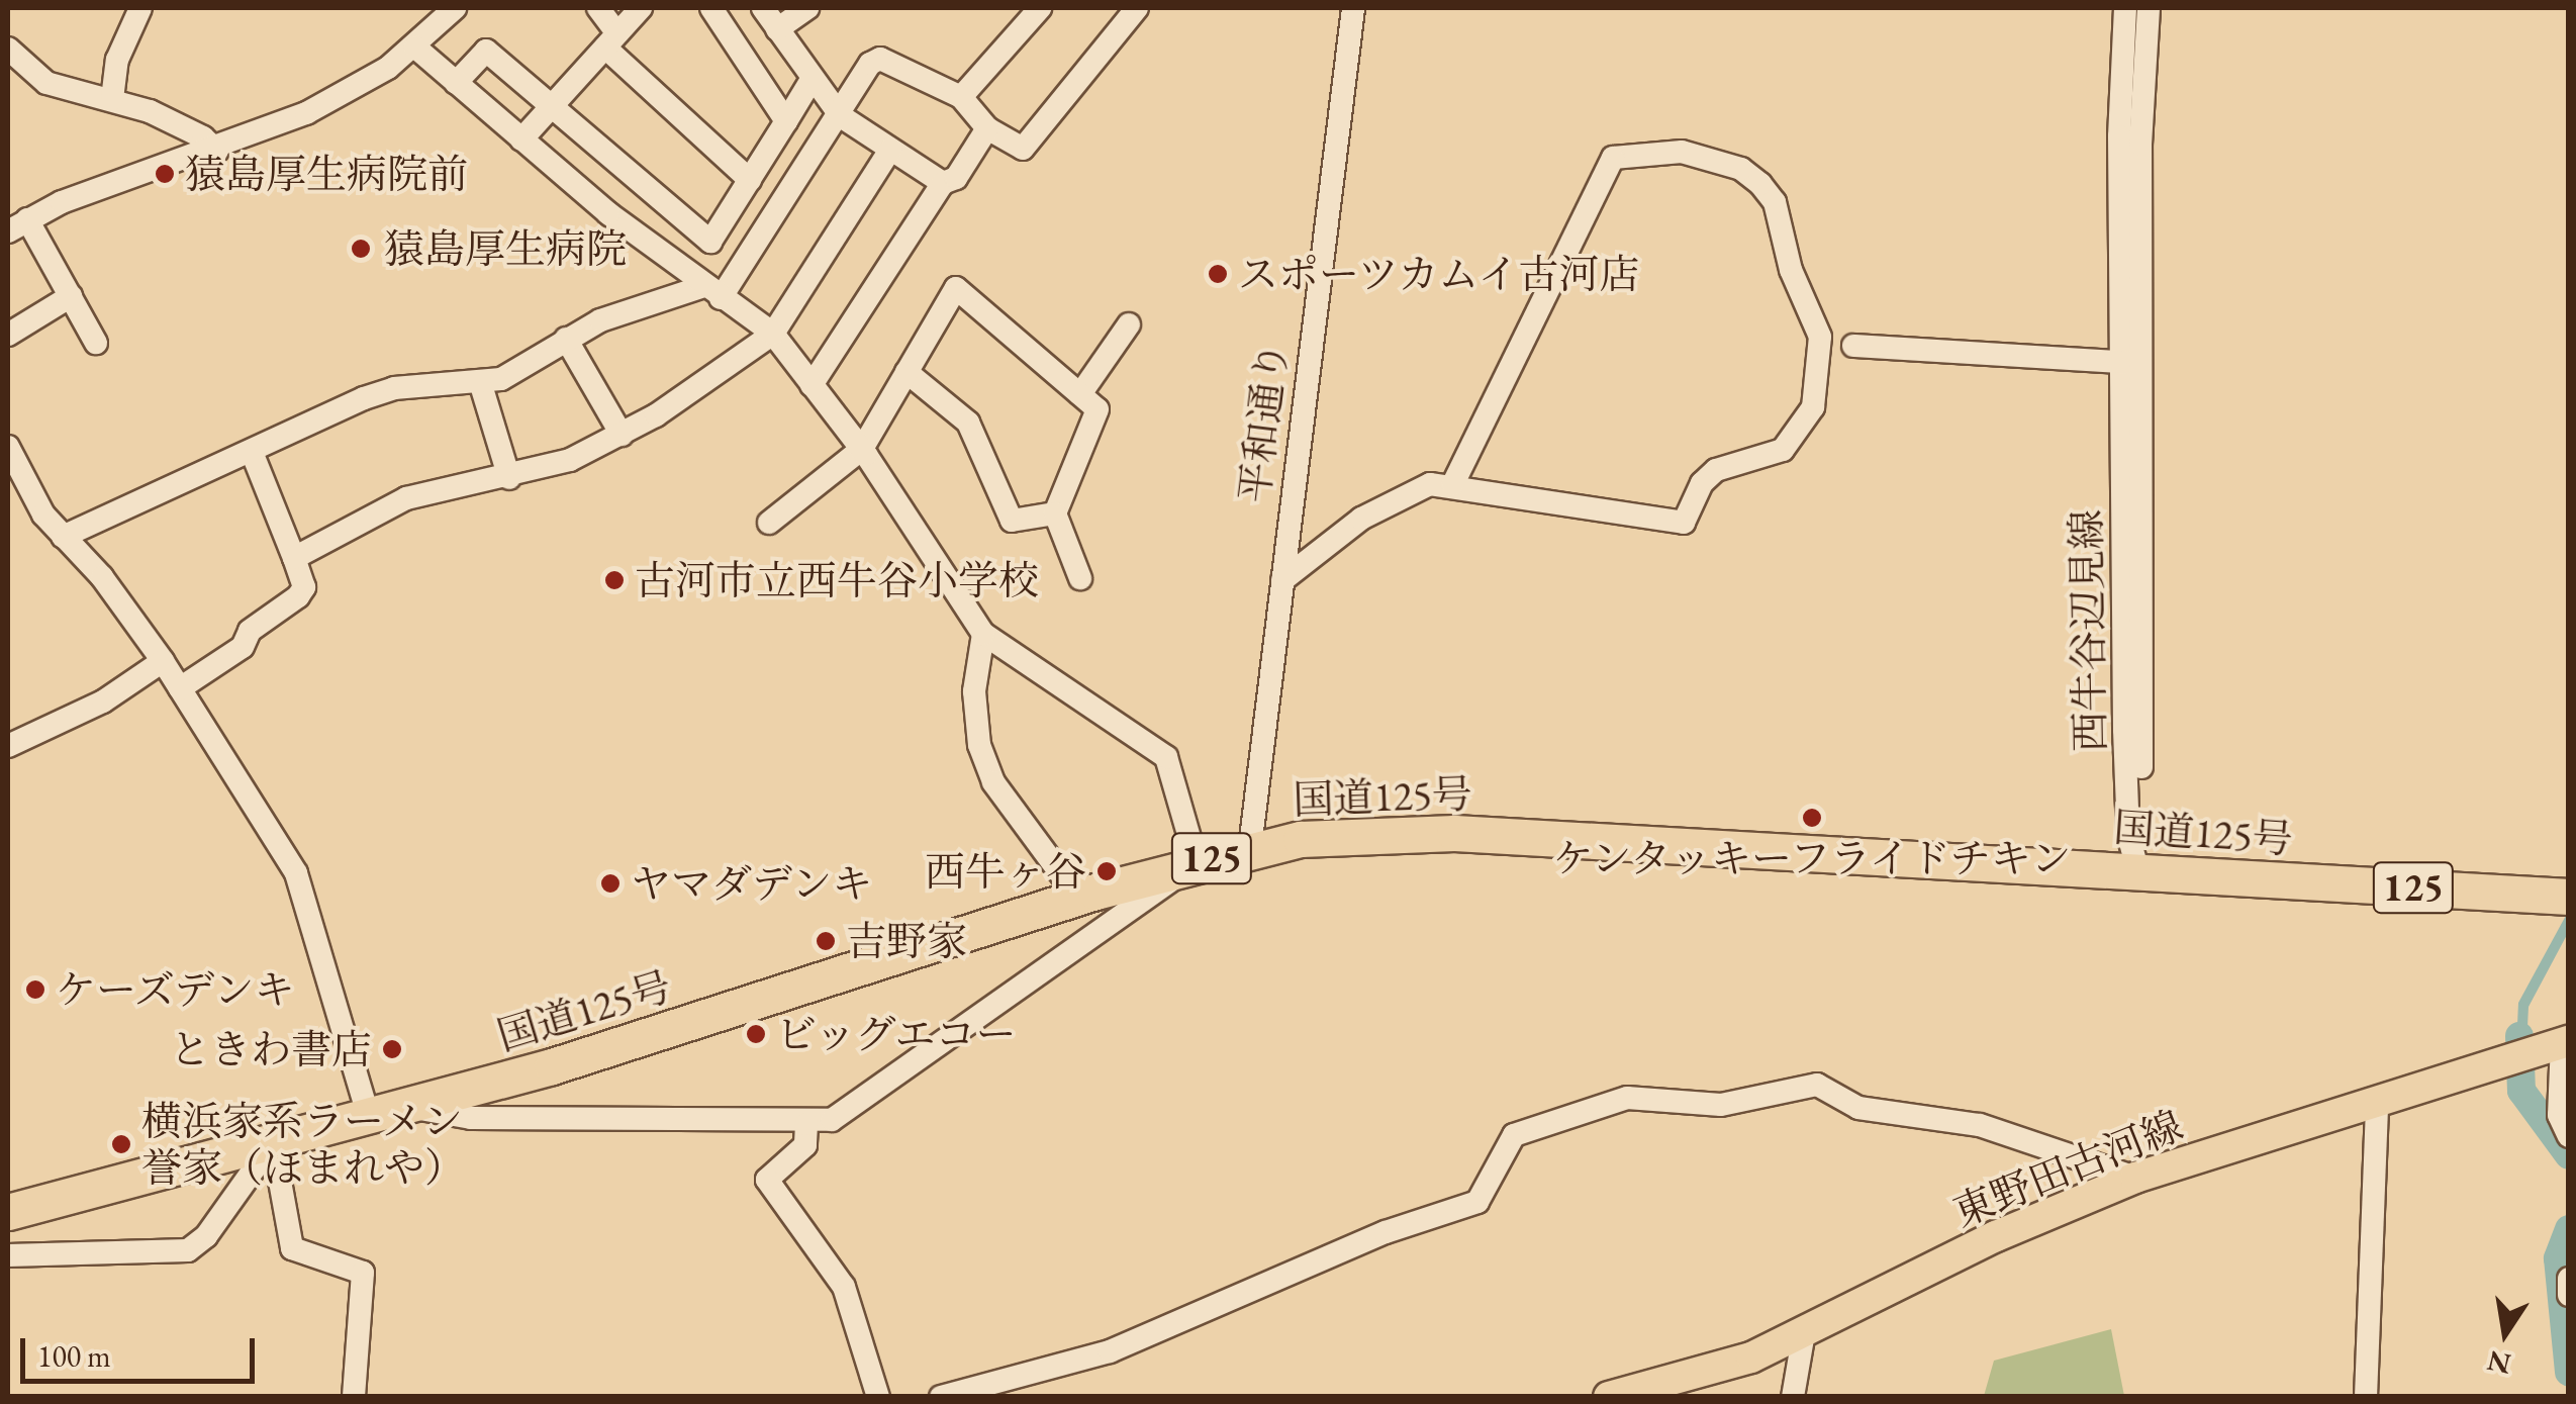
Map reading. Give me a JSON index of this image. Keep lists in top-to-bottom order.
{
  "streets": {
    "highway": ["国道125号", "125"],
    "main road": ["東野田古河線"],
    "street": ["平和通り", "西牛谷辺見線"]
  },
  "crossings": [
    ["平和通り", "国道125号"],
    ["西牛谷辺見線", "国道125号"]
  ],
  "places": [
    "猿島厚生病院前",
    "猿島厚生病院",
    "スポーツカムイ古河店",
    "古河市立西牛谷小学校",
    "ケンタッキーフライドチキン",
    "西牛ヶ谷",
    "ヤマダデンキ",
    "吉野家",
    "ケーズデンキ",
    "ビッグエコー",
    "ときわ書店",
    "横浜家系ラーメン 誉家（ほまれや）"
  ],
  "scale_bar": "100 m",
  "north": "bottom"
}
